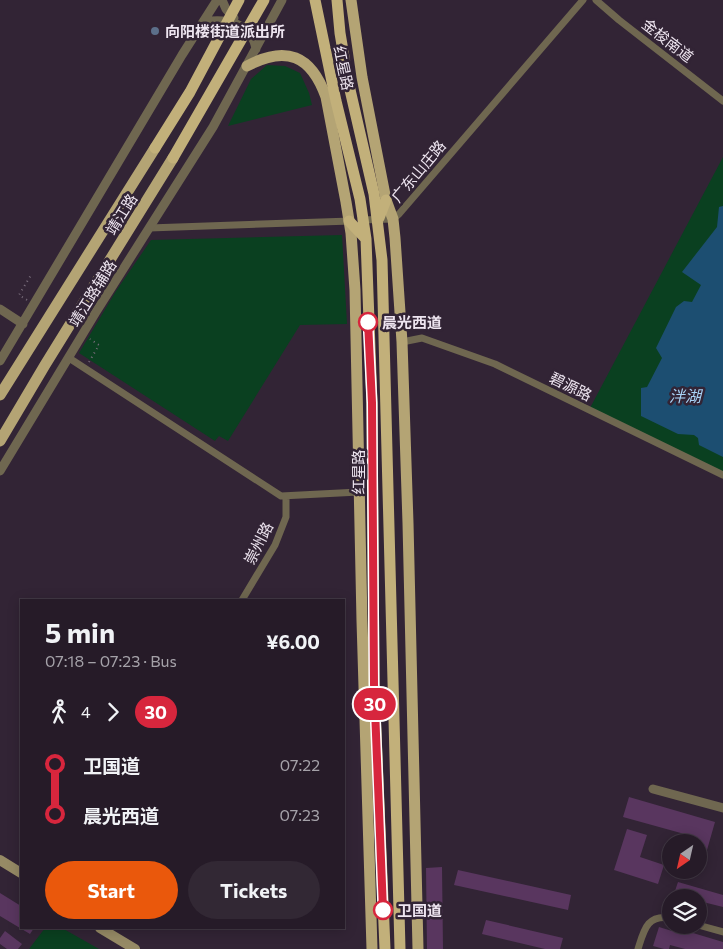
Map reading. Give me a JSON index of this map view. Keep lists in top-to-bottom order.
{
  "streets": {
    "highway": ["红星路", "靖江路"],
    "street": [
      "金梭南道",
      "广东山庄路",
      "靖江路辅路",
      "碧源路",
      "崇州路"
    ]
  },
  "crossings": [
    ["红星路", "广东山庄路"],
    ["广东山庄路", "靖江路辅路"]
  ],
  "water": ["泮湖"],
  "places": ["向阳楼街道派出所", "晨光西道", "卫国道"],
  "lines": ["bus line 30"],
  "north": "bottom left",
  "page": {
    "on_map": "30",
    "heading": ["5 min", "07:18 – 07:23 · Bus", "¥6.00"],
    "legs": ["4", "30"],
    "list": [
      {
        "name": "卫国道",
        "value": "07:22"
      },
      {
        "name": "晨光西道",
        "value": "07:23"
      }
    ],
    "buttons": ["Start", "Tickets"]
  }
}
